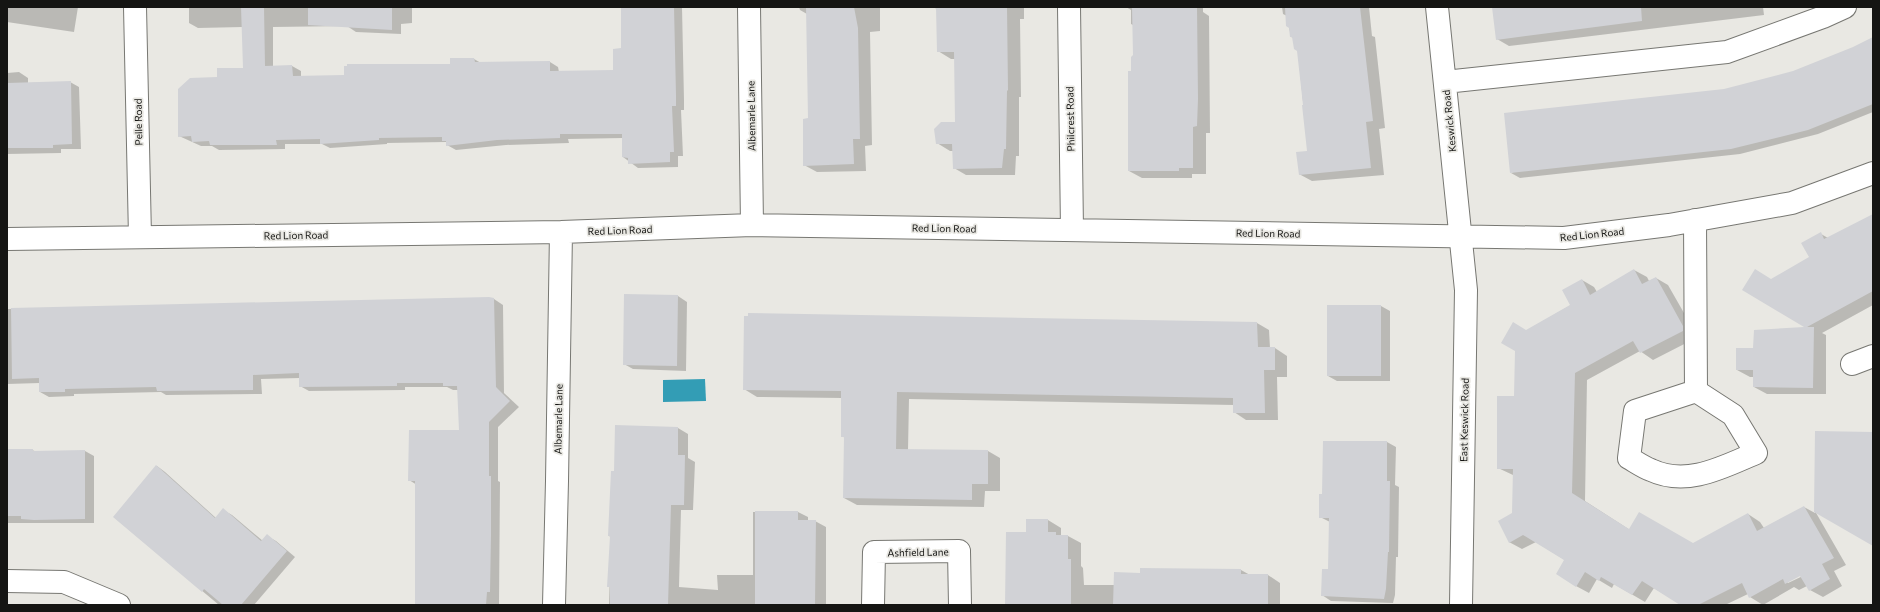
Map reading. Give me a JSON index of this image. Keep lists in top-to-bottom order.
{
  "streets": {
    "street": [
      "Albemarle Lane",
      "Philcrest Road",
      "Keswick Road",
      "Pelle Road",
      "Red Lion Road",
      "East Keswick Road",
      "Ashfield Lane"
    ]
  },
  "crossings": [
    ["Albemarle Lane", "Red Lion Road"],
    ["Philcrest Road", "Red Lion Road"],
    ["Keswick Road", "Red Lion Road"],
    ["Keswick Road", "East Keswick Road"],
    ["Pelle Road", "Red Lion Road"],
    ["Red Lion Road", "East Keswick Road"]
  ]
}
